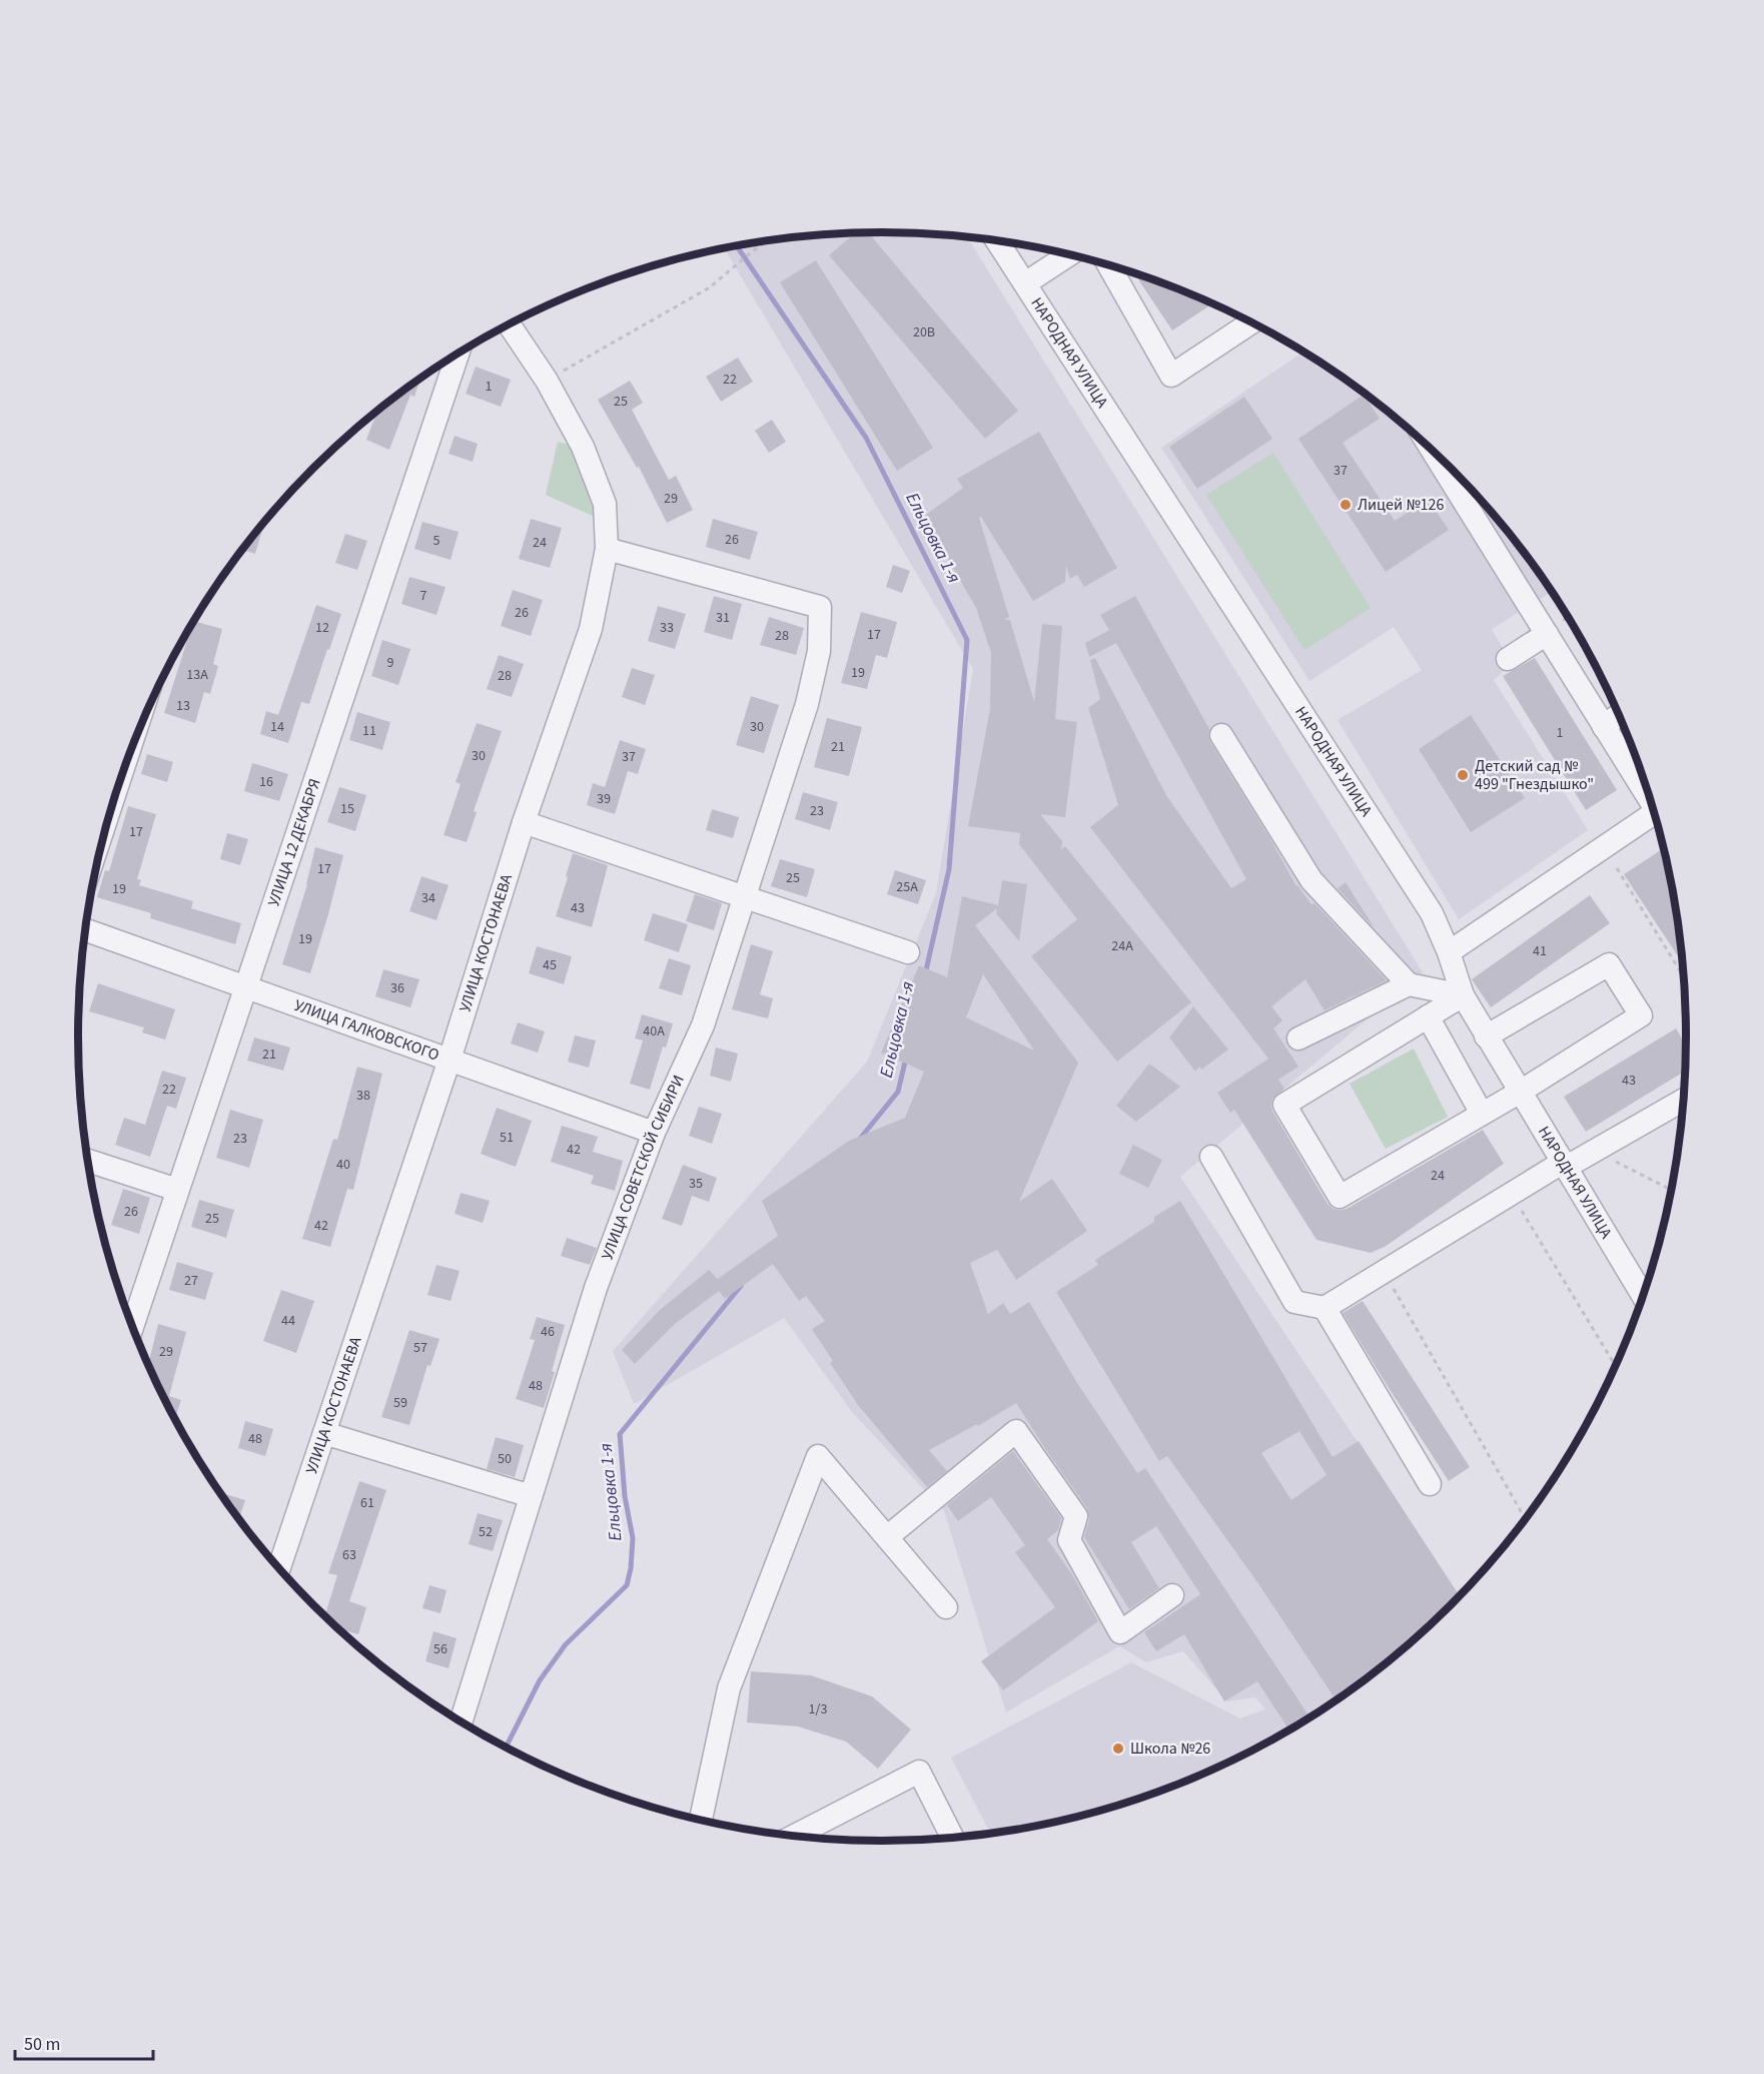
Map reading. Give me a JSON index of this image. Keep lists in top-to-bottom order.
{
  "streets": {
    "street": [
      "НАРОДНАЯ УЛИЦА",
      "УЛИЦА 12 ДЕКАБРЯ",
      "УЛИЦА КОСТОНАЕВА",
      "УЛИЦА ГАЛКОВСКОГО",
      "УЛИЦА СОВЕТСКОЙ СИБИРИ"
    ]
  },
  "crossings": [
    ["УЛИЦА 12 ДЕКАБРЯ", "УЛИЦА ГАЛКОВСКОГО"],
    ["УЛИЦА КОСТОНАЕВА", "УЛИЦА ГАЛКОВСКОГО"],
    ["УЛИЦА КОСТОНАЕВА", "УЛИЦА СОВЕТСКОЙ СИБИРИ"],
    ["УЛИЦА ГАЛКОВСКОГО", "УЛИЦА СОВЕТСКОЙ СИБИРИ"]
  ],
  "water": ["Ельцовка 1-я"],
  "places": ["Лицей №126", "Детский сад № 499 \"Гнездышко\"", "Школа №26"],
  "house_numbers": [
    "20В",
    "22",
    "1",
    "25",
    "37",
    "29",
    "26",
    "5",
    "24",
    "7",
    "26",
    "31",
    "12",
    "33",
    "17",
    "28",
    "9",
    "19",
    "13А",
    "28",
    "13",
    "14",
    "30",
    "11",
    "1",
    "21",
    "30",
    "37",
    "16",
    "39",
    "15",
    "23",
    "17",
    "17",
    "25",
    "25А",
    "19",
    "34",
    "43",
    "19",
    "24А",
    "41",
    "45",
    "36",
    "40А",
    "21",
    "43",
    "22",
    "38",
    "51",
    "23",
    "42",
    "40",
    "24",
    "35",
    "26",
    "25",
    "42",
    "27",
    "44",
    "46",
    "57",
    "29",
    "48",
    "59",
    "48",
    "50",
    "61",
    "52",
    "63",
    "56",
    "1/3"
  ],
  "scale_bar": "50 m"
}
